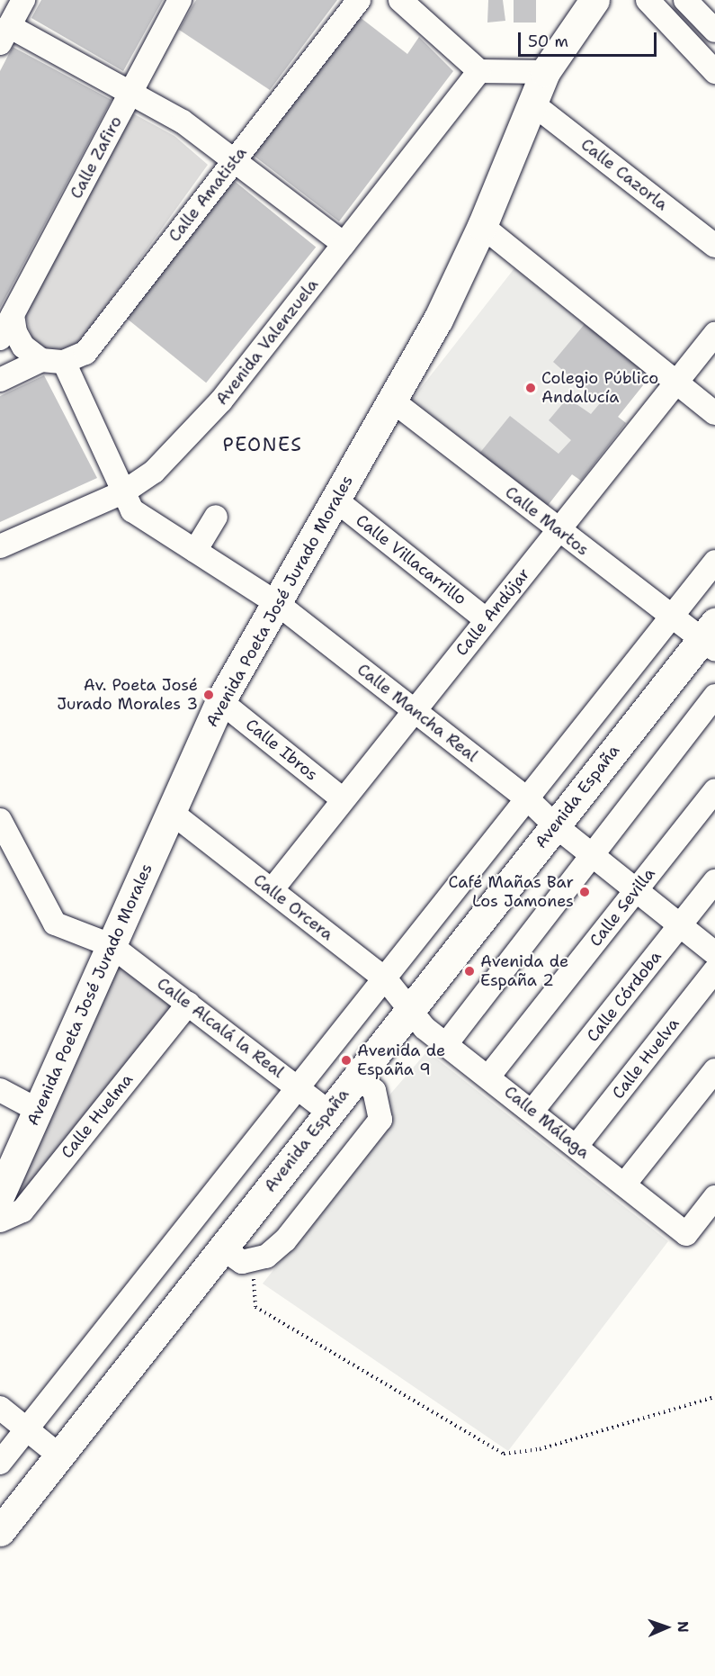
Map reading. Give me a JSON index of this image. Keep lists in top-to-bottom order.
{
  "streets": {
    "main road": ["Avenida Poeta José Jurado Morales", "Avenida España"],
    "street": [
      "Calle Zafiro",
      "Calle Cazorla",
      "Calle Amatista",
      "Avenida Valenzuela",
      "Calle Martos",
      "Calle Villacarrillo",
      "Calle Andújar",
      "Calle Mancha Real",
      "Calle Ibros",
      "Calle Orcera",
      "Calle Sevilla",
      "Calle Córdoba",
      "Calle Alcalá la Real",
      "Calle Huelva",
      "Calle Huelma",
      "Calle Málaga"
    ]
  },
  "crossings": [
    ["Calle Cazorla", "Avenida Poeta José Jurado Morales"],
    ["Calle Amatista", "Calle Mancha Real"],
    ["Avenida Valenzuela", "Calle Mancha Real"],
    ["Calle Martos", "Avenida Poeta José Jurado Morales"],
    ["Calle Martos", "Calle Andújar"],
    ["Calle Martos", "Avenida España"],
    ["Calle Villacarrillo", "Avenida Poeta José Jurado Morales"],
    ["Calle Villacarrillo", "Calle Andújar"],
    ["Avenida Poeta José Jurado Morales", "Calle Mancha Real"],
    ["Avenida Poeta José Jurado Morales", "Calle Ibros"],
    ["Avenida Poeta José Jurado Morales", "Calle Orcera"],
    ["Avenida Poeta José Jurado Morales", "Calle Alcalá la Real"],
    ["Calle Andújar", "Calle Mancha Real"],
    ["Calle Andújar", "Calle Ibros"],
    ["Calle Andújar", "Calle Orcera"],
    ["Calle Mancha Real", "Avenida España"],
    ["Calle Mancha Real", "Calle Sevilla"],
    ["Calle Mancha Real", "Calle Córdoba"],
    ["Avenida España", "Calle Orcera"],
    ["Avenida España", "Calle Alcalá la Real"],
    ["Avenida España", "Calle Málaga"],
    ["Calle Orcera", "Calle Málaga"],
    ["Calle Sevilla", "Calle Málaga"],
    ["Calle Córdoba", "Calle Málaga"],
    ["Calle Alcalá la Real", "Calle Huelma"],
    ["Calle Huelva", "Calle Málaga"]
  ],
  "districts": ["PEONES"],
  "places": [
    "Colegio Público Andalucía",
    "Av. Poeta José Jurado Morales 3",
    "Café Mañas Bar Los Jamones",
    "Avenida de España 2",
    "Avenida de España 9"
  ],
  "scale_bar": "50 m",
  "north": "right"
}
